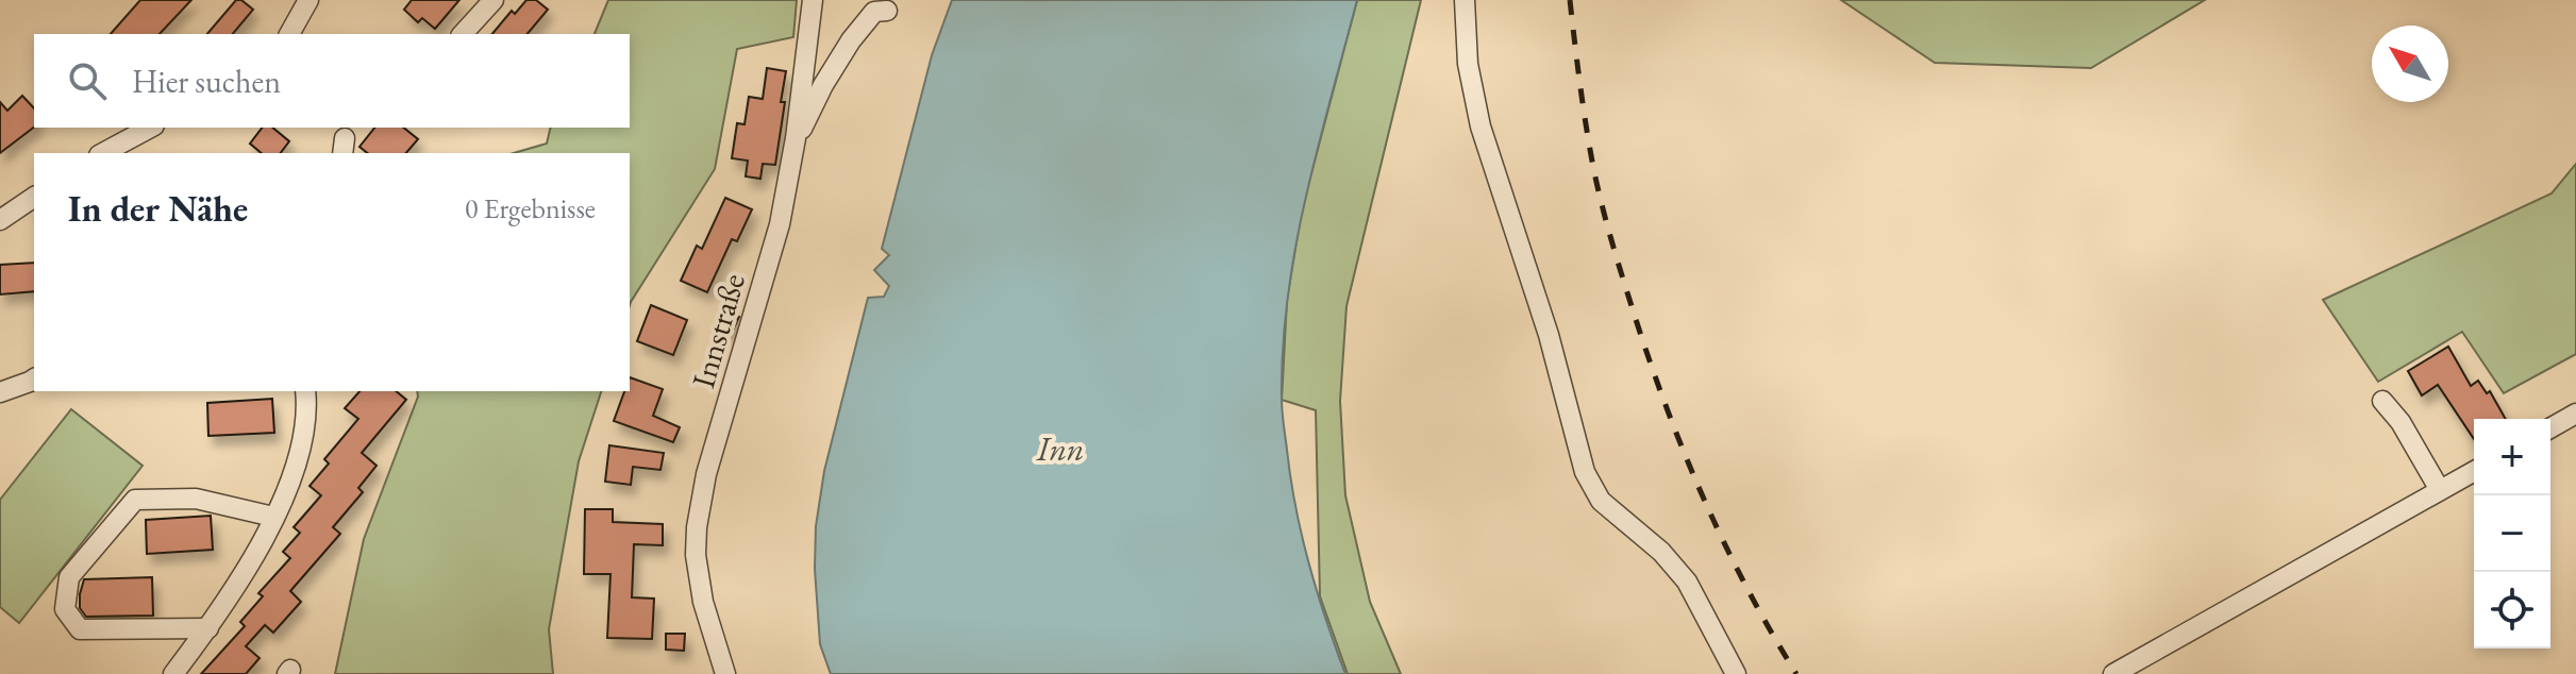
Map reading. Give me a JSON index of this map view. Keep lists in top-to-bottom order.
{
  "streets": {
    "street": ["Innstraße"]
  },
  "water": ["Inn"],
  "north": "top left",
  "page": {
    "search": "Hier suchen",
    "heading": ["In der Nähe", "0 Ergebnisse"],
    "map_buttons": ["+", "−"]
  }
}
